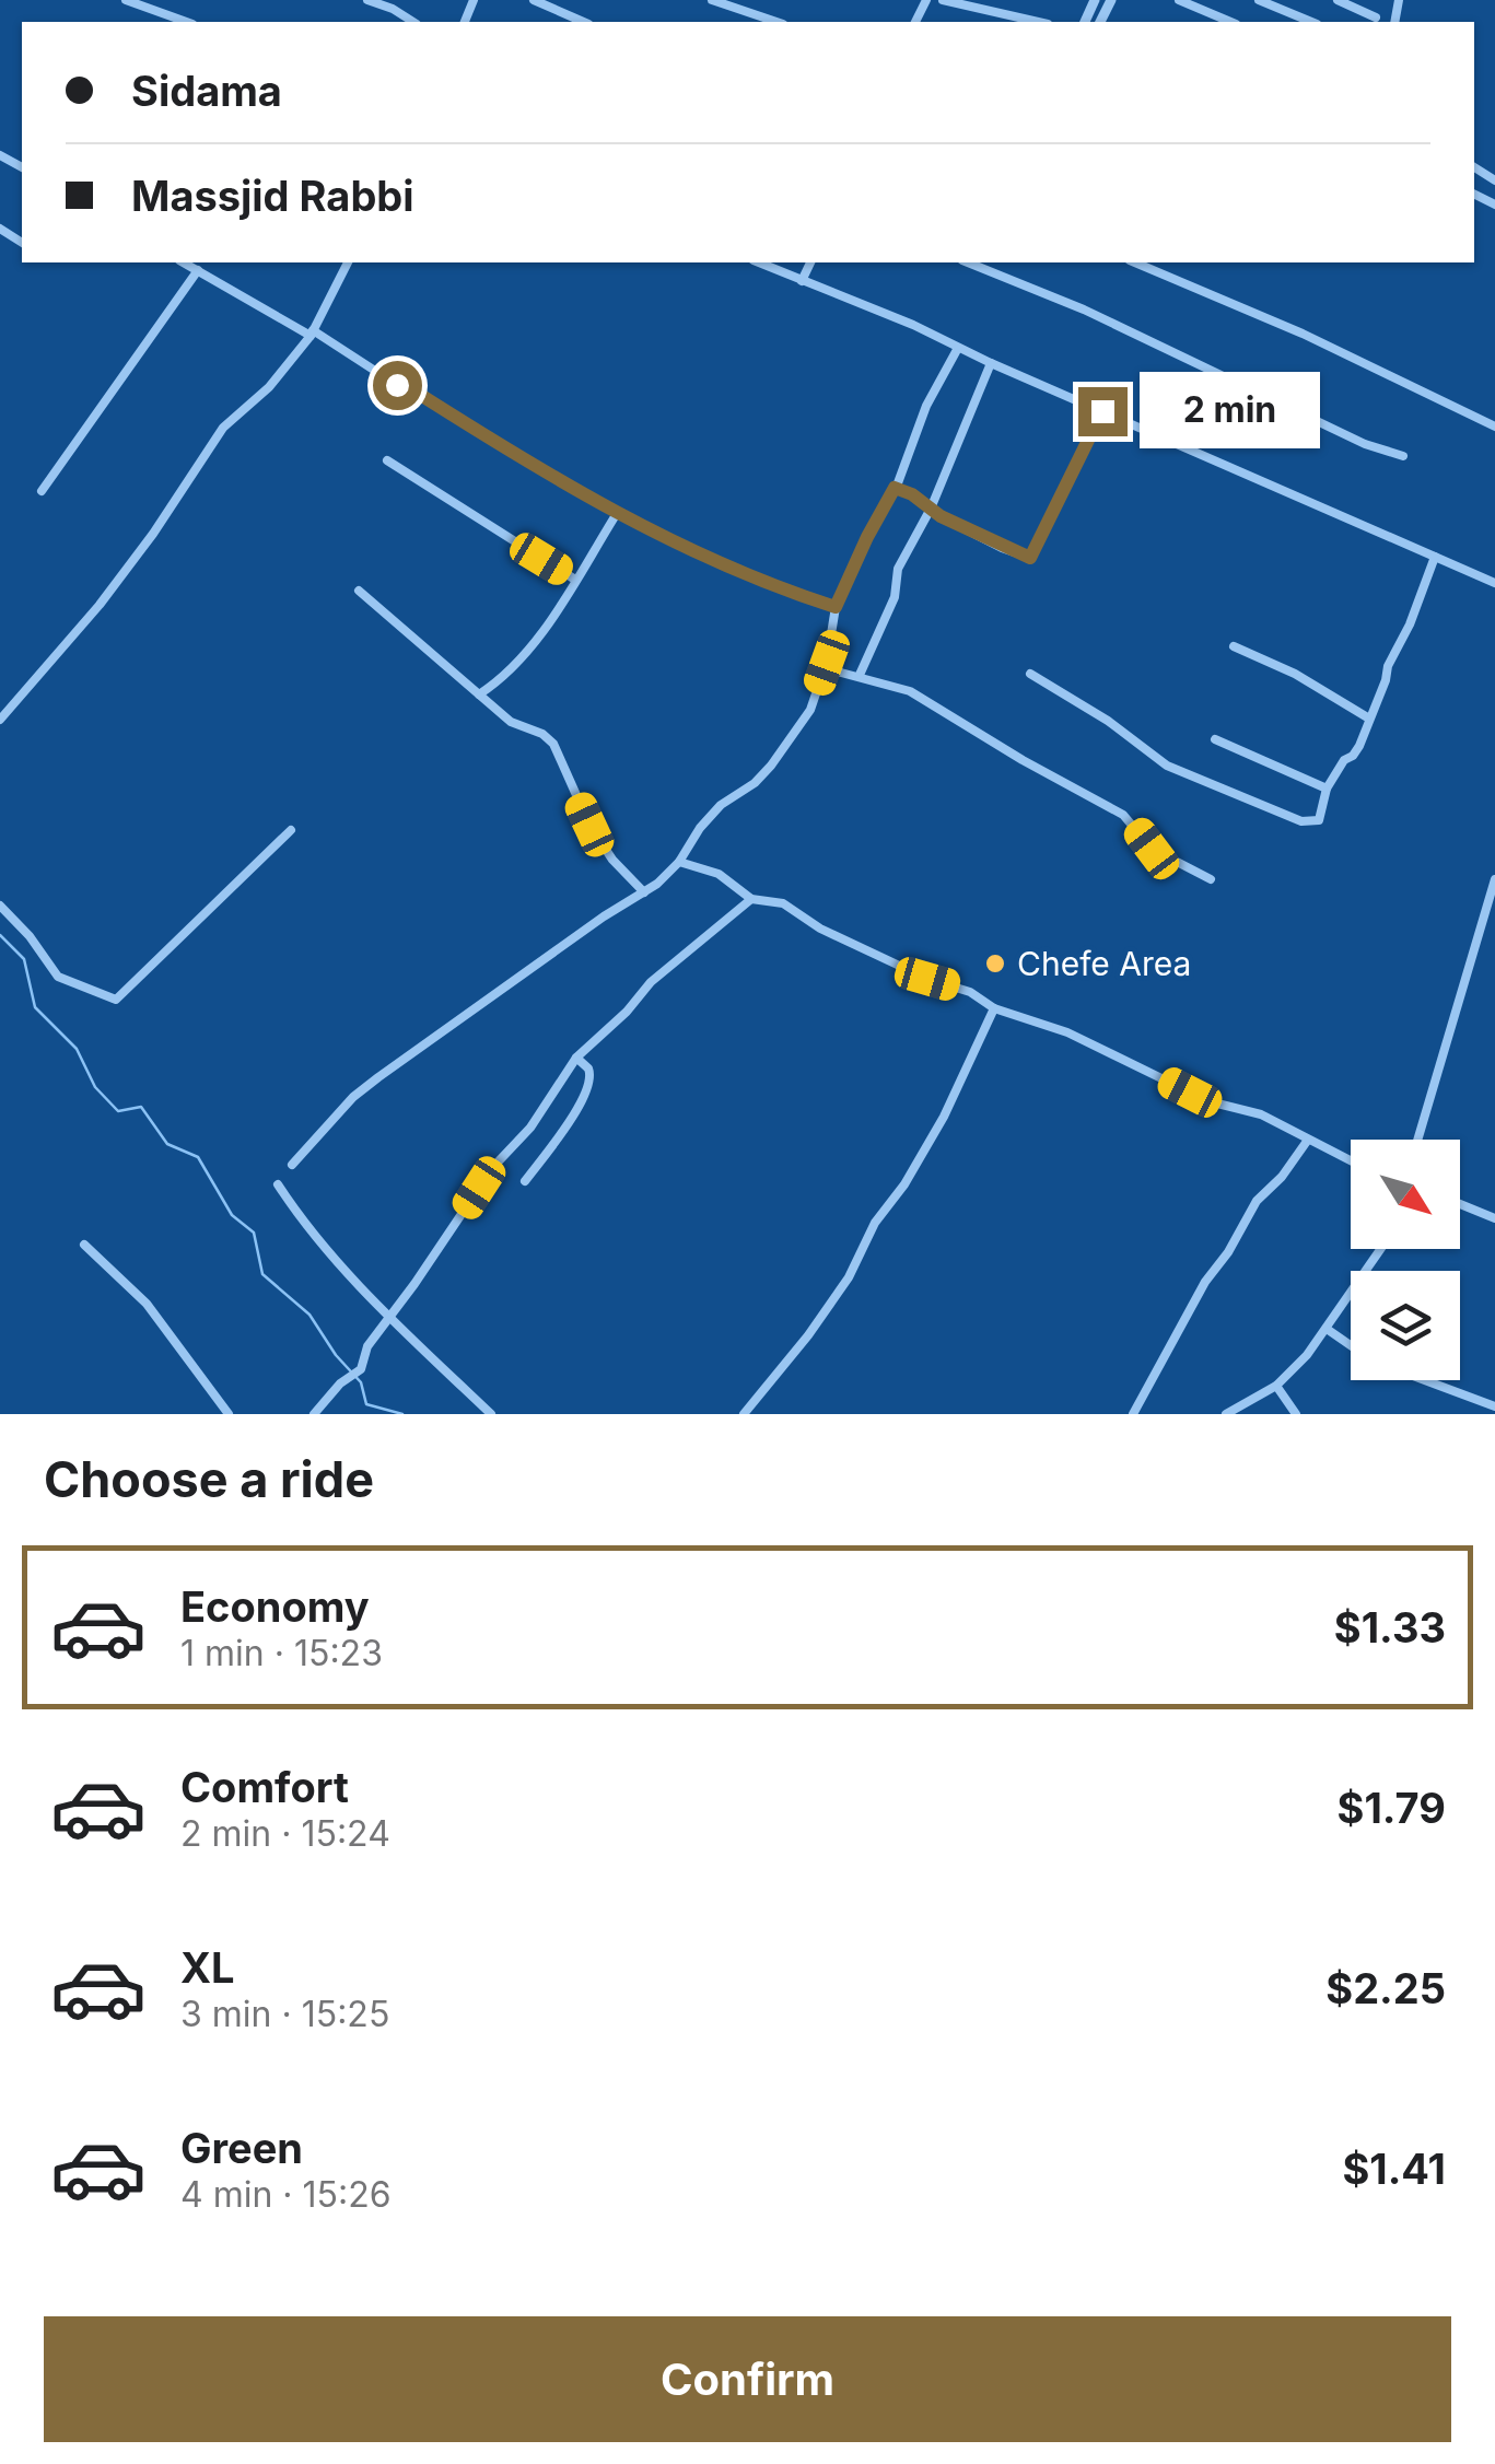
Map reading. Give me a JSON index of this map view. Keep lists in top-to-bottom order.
{
  "places": ["Chefe Area"],
  "north": "bottom right",
  "page": {
    "banner": ["Sidama", "Massjid Rabbi"],
    "bubble": "2 min",
    "heading": "Choose a ride",
    "list": [
      {
        "name": "Economy",
        "note": "1 min · 15:23",
        "value": "$1.33"
      },
      {
        "name": "Comfort",
        "note": "2 min · 15:24",
        "value": "$1.79"
      },
      {
        "name": "XL",
        "note": "3 min · 15:25",
        "value": "$2.25"
      },
      {
        "name": "Green",
        "note": "4 min · 15:26",
        "value": "$1.41"
      }
    ],
    "buttons": "Confirm"
  }
}
